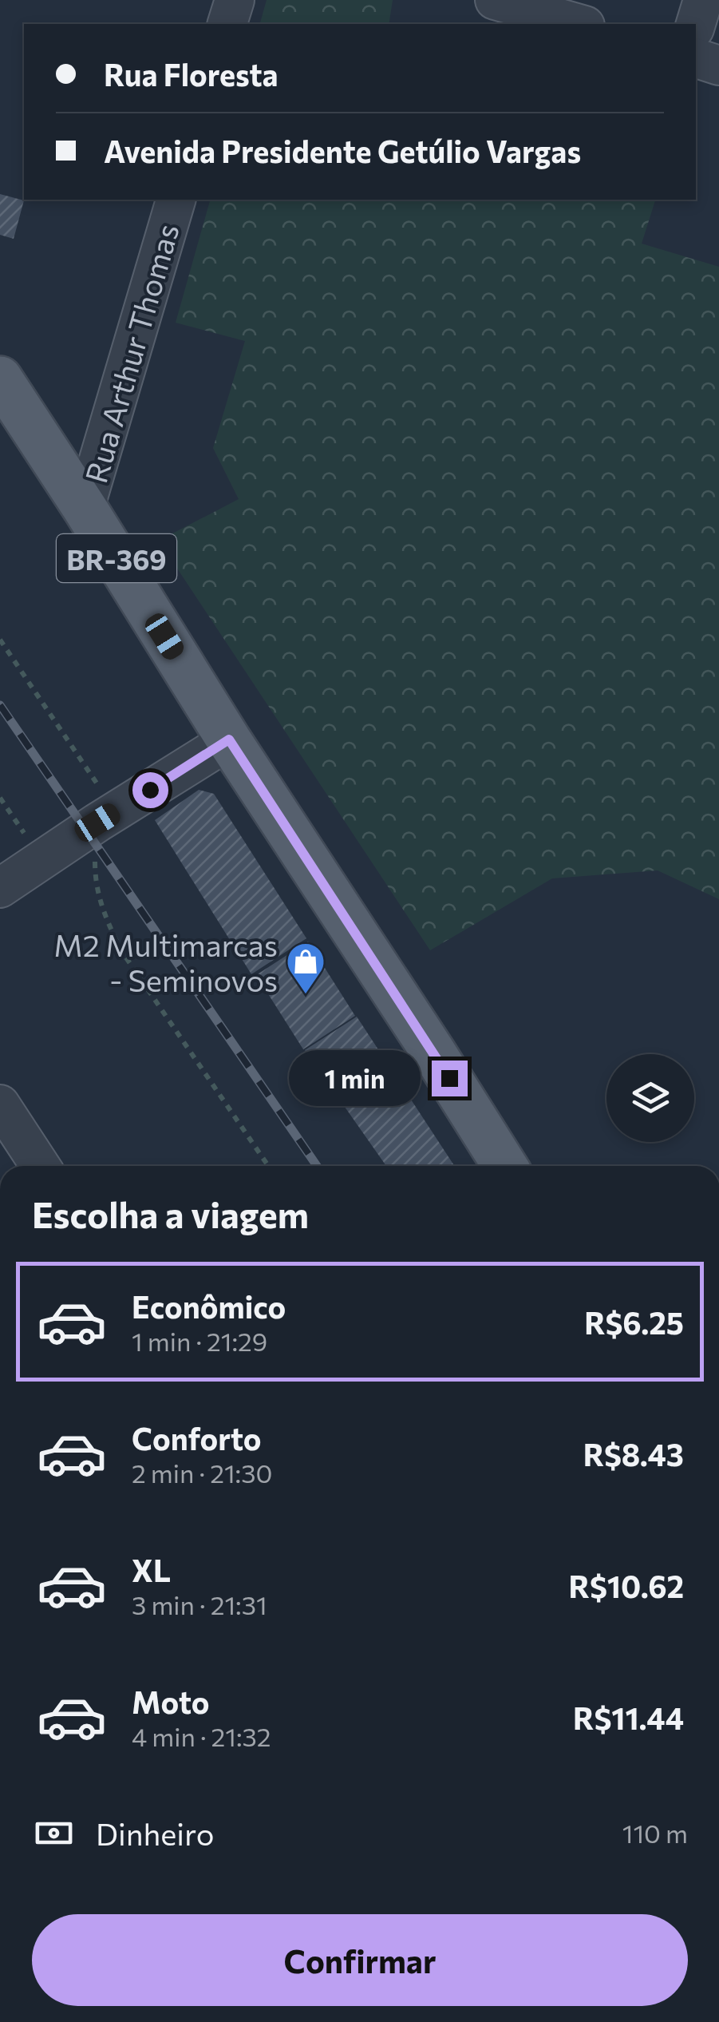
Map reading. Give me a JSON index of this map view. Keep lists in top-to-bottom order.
{
  "streets": {
    "main road": ["BR-369"],
    "street": ["Rua Arthur Thomas"]
  },
  "crossings": [
    ["Rua Arthur Thomas", "BR-369"]
  ],
  "places": {
    "shop": ["M2 Multimarcas - Seminovos"]
  },
  "page": {
    "banner": ["Rua Floresta", "Avenida Presidente Getúlio Vargas"],
    "bubble": "1 min",
    "heading": "Escolha a viagem",
    "list": [
      {
        "name": "Econômico",
        "note": "1 min · 21:29",
        "value": "R$6.25"
      },
      {
        "name": "Conforto",
        "note": "2 min · 21:30",
        "value": "R$8.43"
      },
      {
        "name": "XL",
        "note": "3 min · 21:31",
        "value": "R$10.62"
      },
      {
        "name": "Moto",
        "note": "4 min · 21:32",
        "value": "R$11.44"
      }
    ],
    "pay": ["Dinheiro", "110 m"],
    "buttons": "Confirmar"
  }
}
